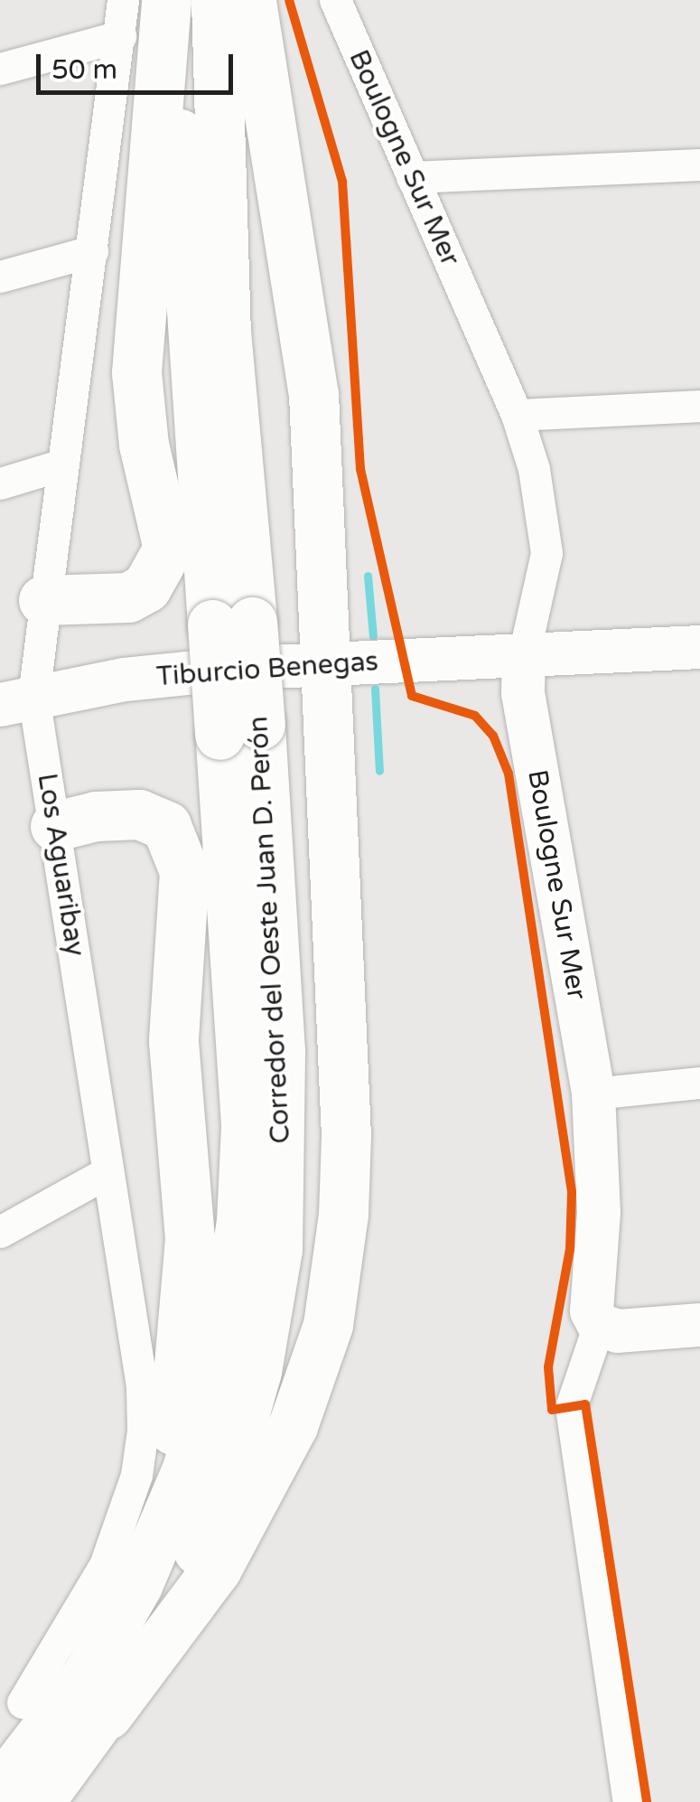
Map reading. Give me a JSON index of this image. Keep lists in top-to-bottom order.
{
  "streets": {
    "highway": ["Corredor del Oeste Juan D. Perón"],
    "street": ["Boulogne Sur Mer", "Tiburcio Benegas", "Los Aguaribay"]
  },
  "crossings": [
    ["Boulogne Sur Mer", "Tiburcio Benegas"],
    ["Tiburcio Benegas", "Los Aguaribay"],
    ["Los Aguaribay", "Corredor del Oeste Juan D. Perón"]
  ],
  "scale_bar": "50 m"
}
